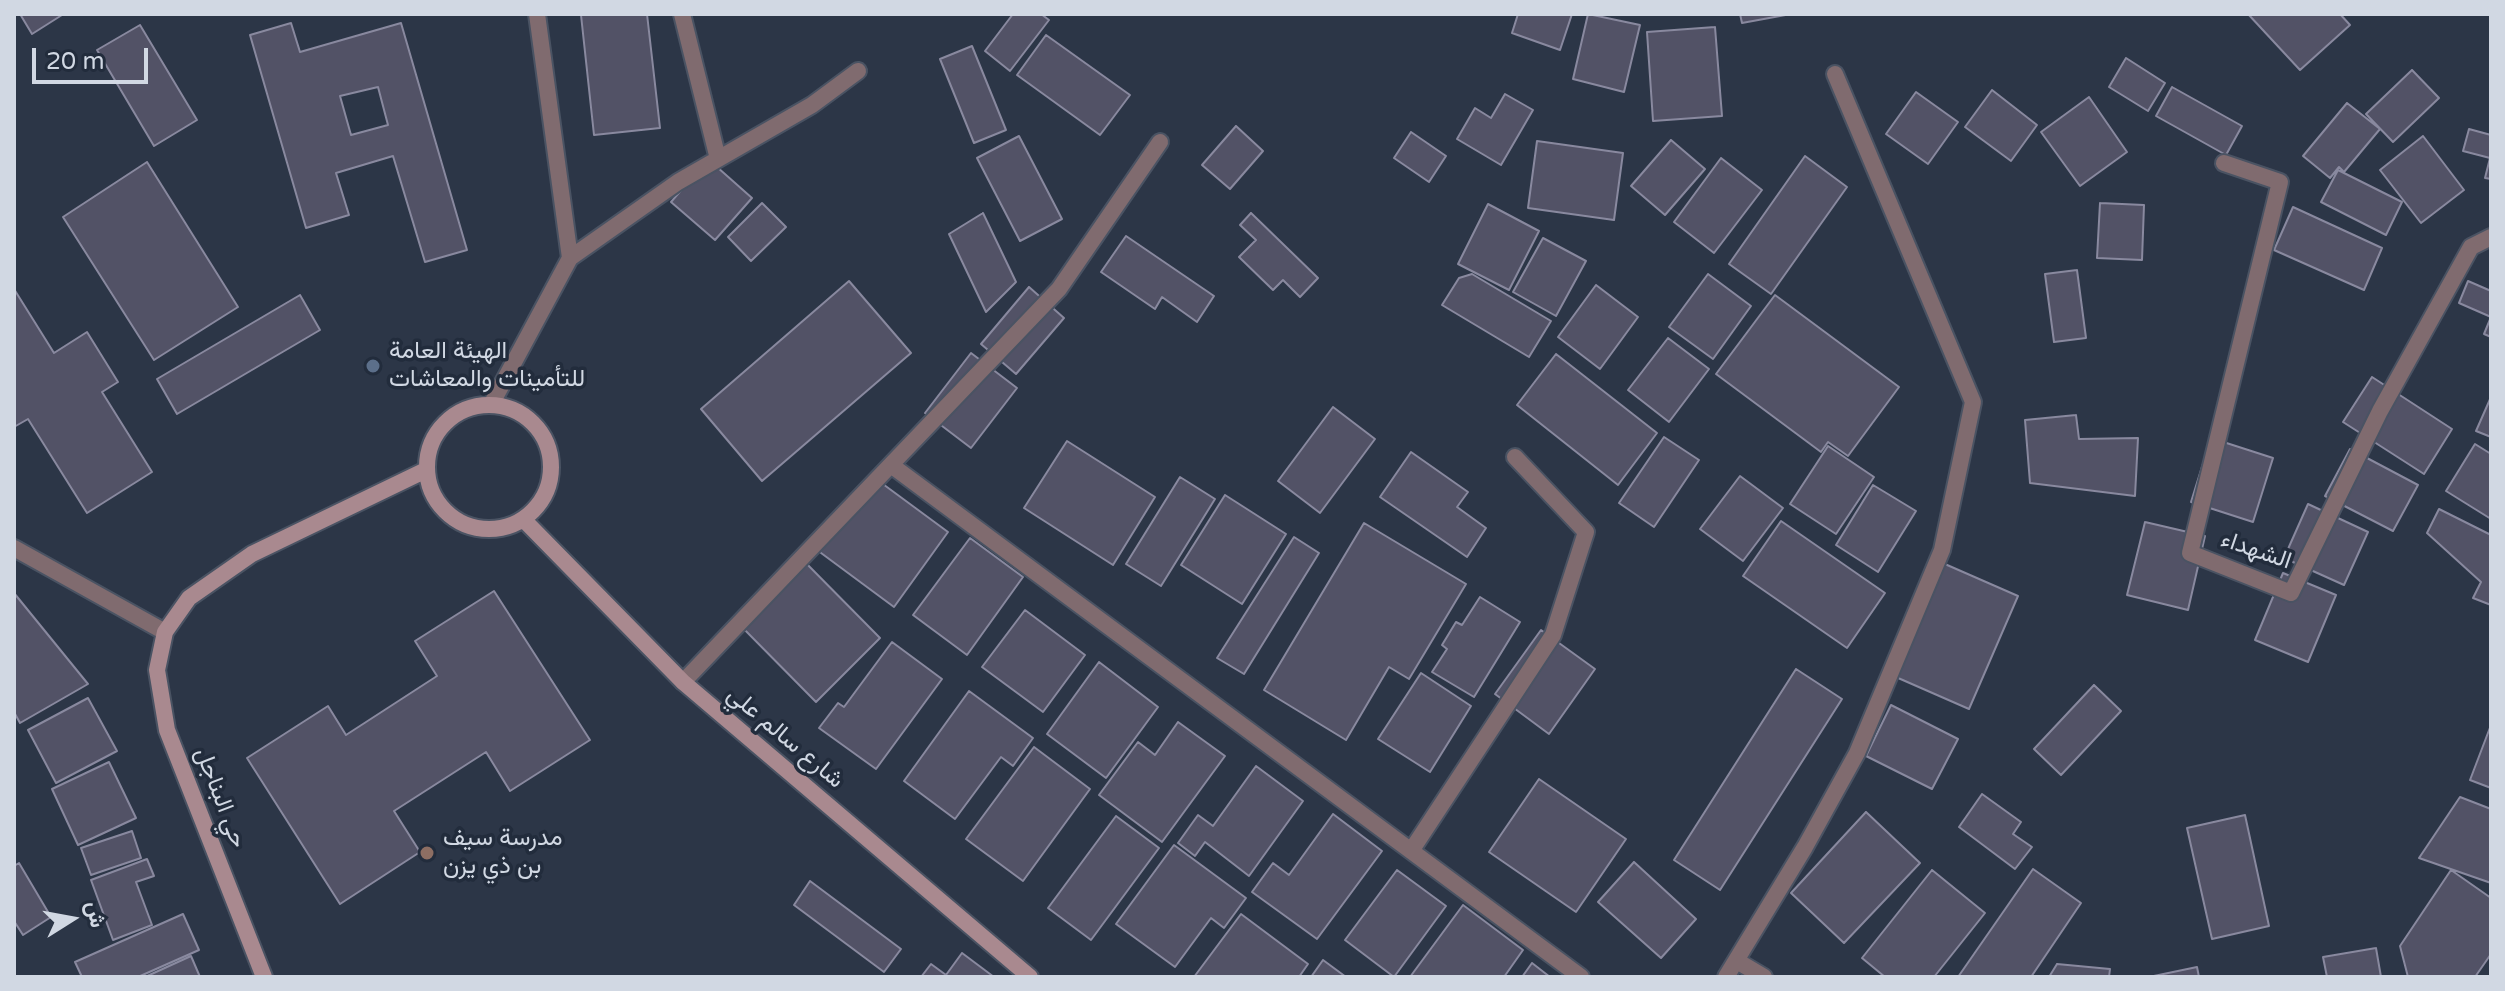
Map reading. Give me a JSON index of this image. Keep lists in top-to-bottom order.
{
  "streets": {
    "street": ["الشهداء", "شارع سالم علي", "حي البناجل"]
  },
  "places": ["الهيئة العامة للتأمينات والمعاشات", "مدرسة سيف بن ذي يزن"],
  "scale_bar": "20 m",
  "north": "right"
}
